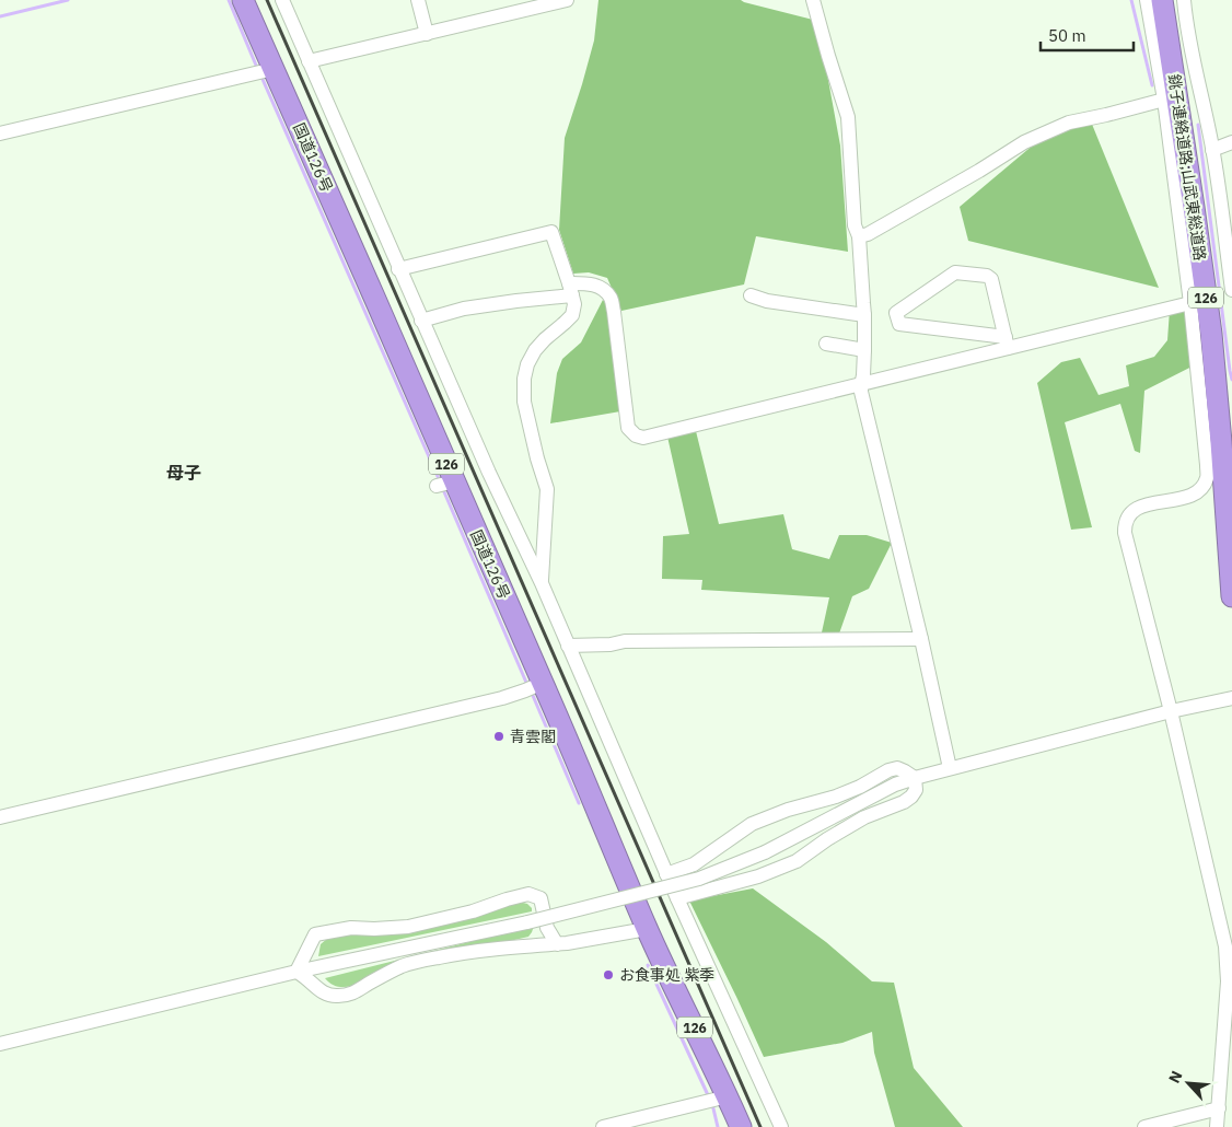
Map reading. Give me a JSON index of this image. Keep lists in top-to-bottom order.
{
  "streets": {
    "highway": ["国道126号", "銚子連絡道路;山武東総道路", "126"]
  },
  "districts": ["母子"],
  "places": ["青雲閣", "お食事処 紫季"],
  "scale_bar": "50 m",
  "north": "top left"
}
